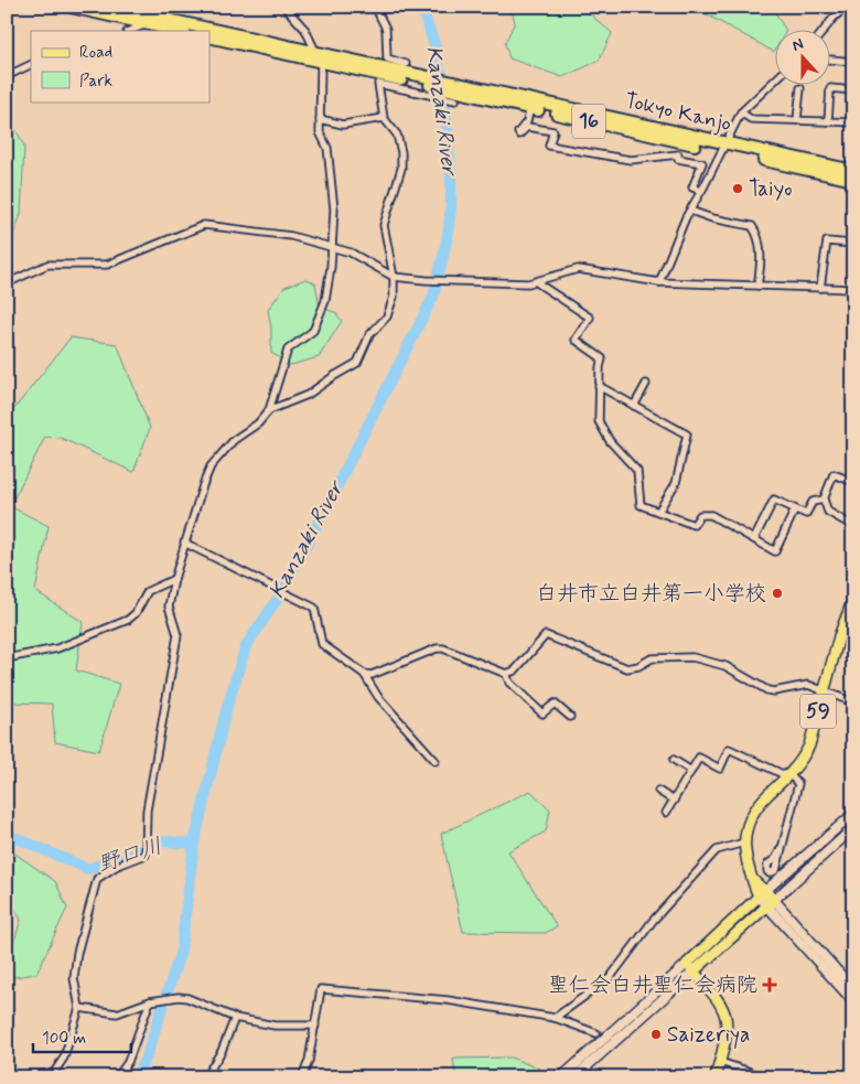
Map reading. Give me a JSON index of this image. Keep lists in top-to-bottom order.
{
  "streets": {
    "highway": ["Tokyo Kanjo", "16"],
    "main road": ["59"]
  },
  "water": ["Kanzaki River", "野口川"],
  "places": {
    "other": ["Taiyo", "白井市立白井第一小学校", "Saizeriya"],
    "health": ["聖仁会白井聖仁会病院"]
  },
  "legend": ["Road", "Park"],
  "scale_bar": "100 m",
  "north": "top"
}
